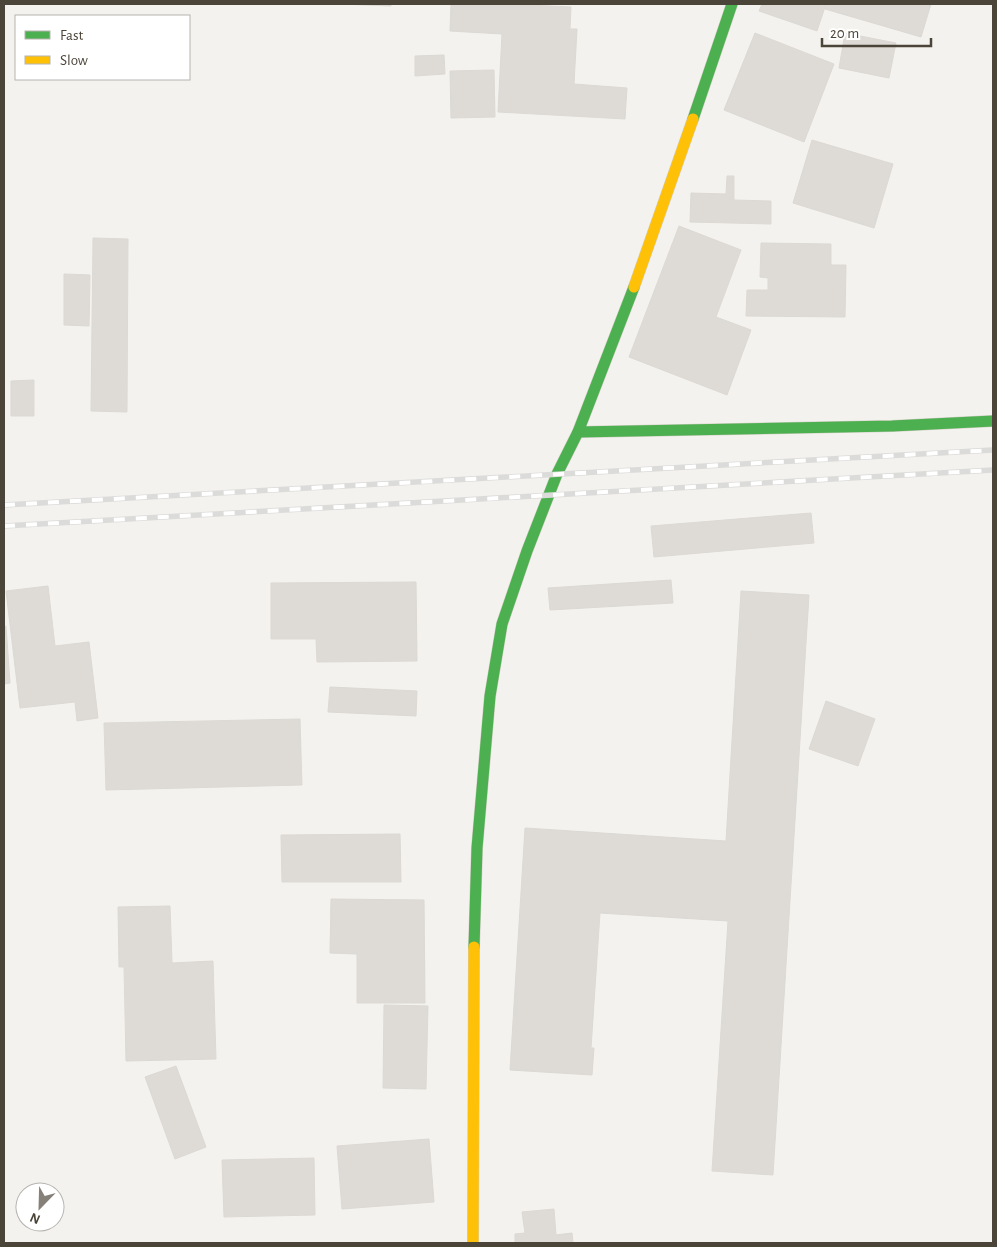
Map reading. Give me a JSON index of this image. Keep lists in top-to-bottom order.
{
  "legend": ["Fast", "Slow"],
  "scale_bar": "20 m",
  "north": "bottom left"
}
